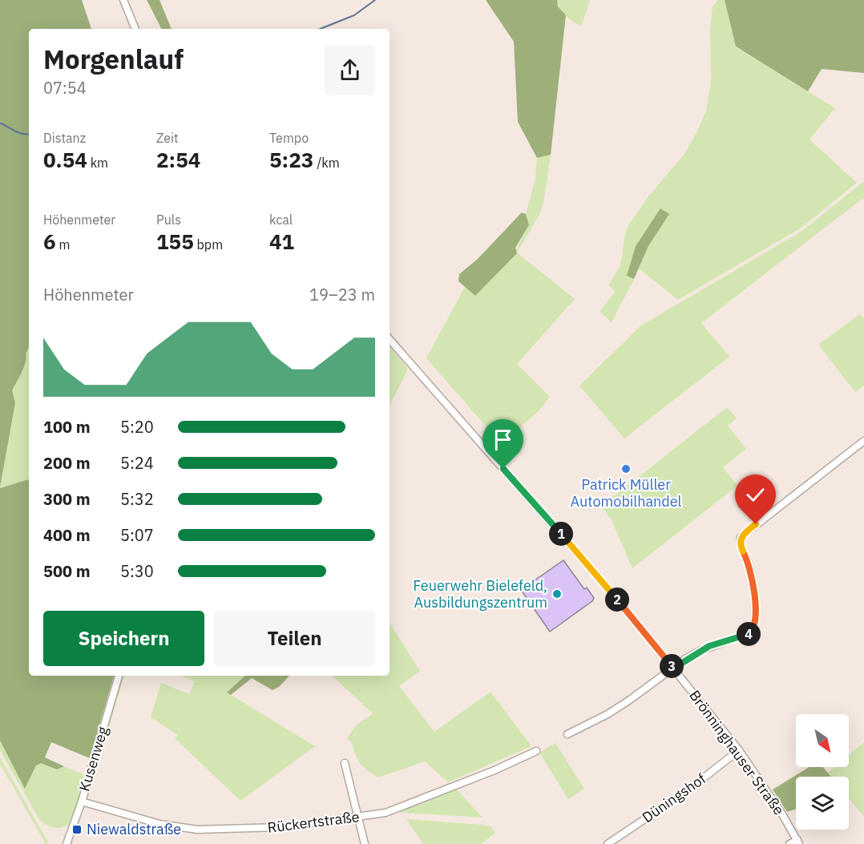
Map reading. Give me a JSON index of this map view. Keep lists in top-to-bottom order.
{
  "streets": {
    "street": [
      "Brönninghauser Straße",
      "Kusenweg",
      "Düningshof",
      "Rückertstraße"
    ]
  },
  "crossings": [
    ["Brönninghauser Straße", "Düningshof"],
    ["Kusenweg", "Rückertstraße"]
  ],
  "places": {
    "other": ["Patrick Müller Automobilhandel", "Feuerwehr Bielefeld, Ausbildungszentrum"],
    "transit": ["Niewaldstraße"]
  },
  "north": "bottom right",
  "page": {
    "heading": ["Morgenlauf", "07:54"],
    "stats": [
      ["Distanz", "0.54 km"],
      ["Zeit", "2:54"],
      ["Tempo", "5:23 /km"],
      ["Höhenmeter", "6 m"],
      ["Puls", "155 bpm"],
      ["kcal", "41"]
    ],
    "chart": ["Höhenmeter", "19–23 m"],
    "list": [
      {
        "name": "100 m",
        "note": "5:20"
      },
      {
        "name": "200 m",
        "note": "5:24"
      },
      {
        "name": "300 m",
        "note": "5:32"
      },
      {
        "name": "400 m",
        "note": "5:07"
      },
      {
        "name": "500 m",
        "note": "5:30"
      }
    ],
    "pins": [
      "1",
      "2",
      "4",
      "3"
    ],
    "buttons": ["Speichern", "Teilen"]
  }
}
